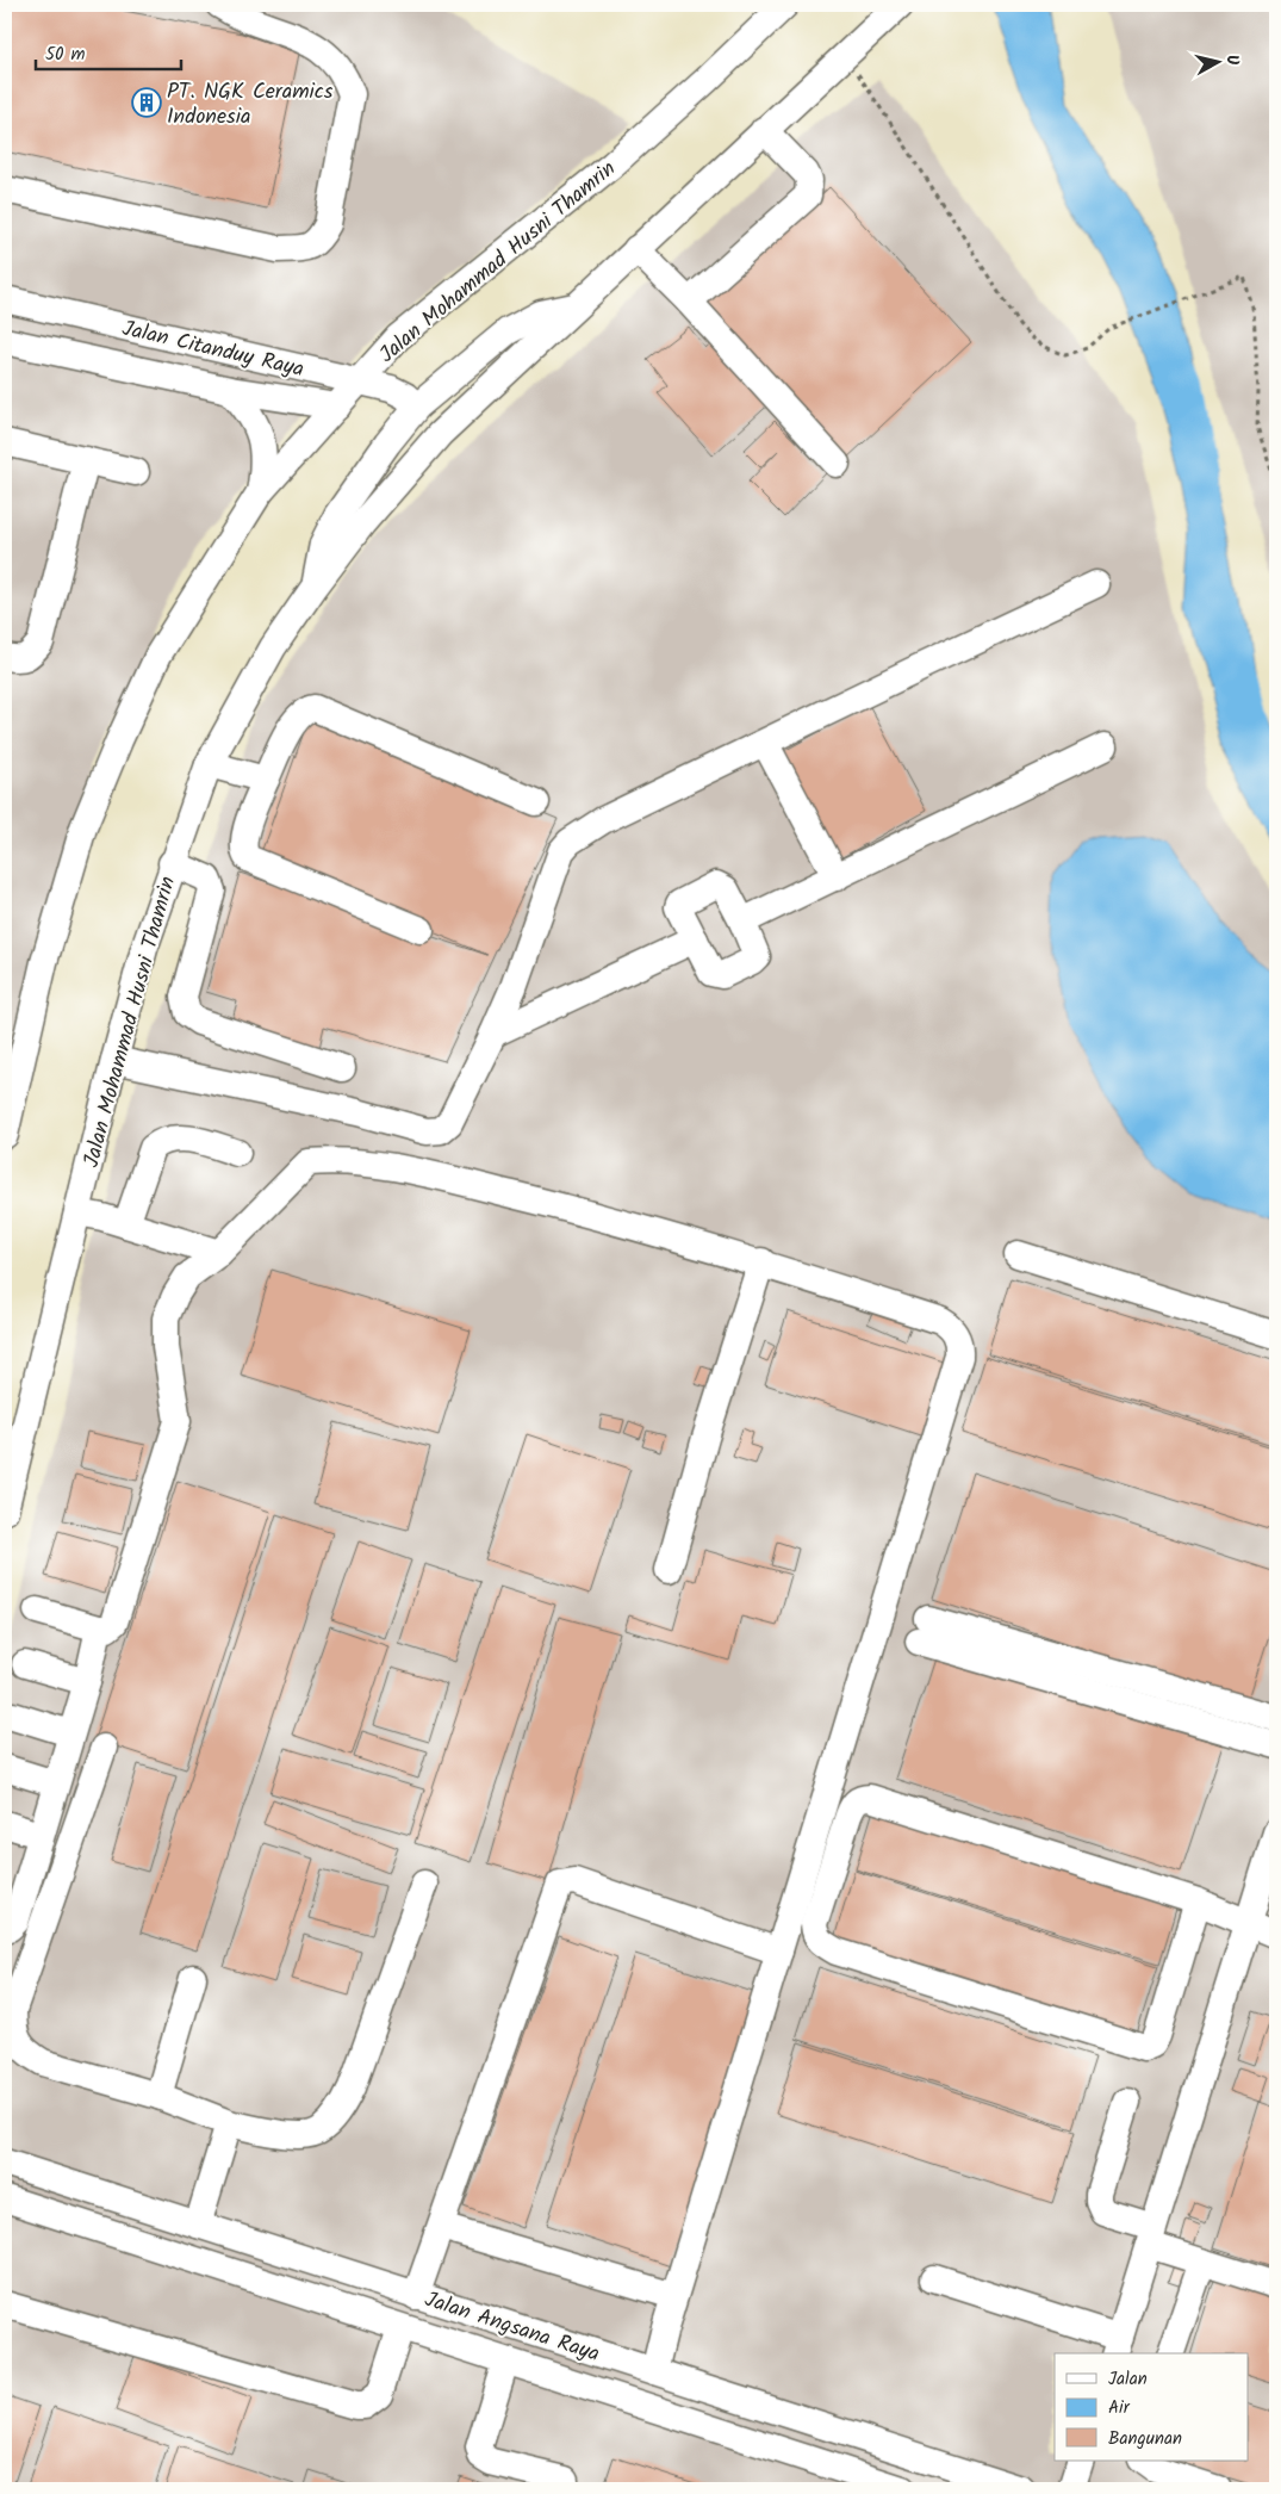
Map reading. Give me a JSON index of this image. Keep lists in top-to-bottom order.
{
  "streets": {
    "street": ["Jalan Mohammad Husni Thamrin", "Jalan Citanduy Raya", "Jalan Angsana Raya"]
  },
  "crossings": [
    ["Jalan Mohammad Husni Thamrin", "Jalan Citanduy Raya"]
  ],
  "places": {
    "building": ["PT. NGK Ceramics Indonesia"]
  },
  "legend": ["Jalan", "Air", "Bangunan"],
  "scale_bar": "50 m",
  "north": "right"
}
